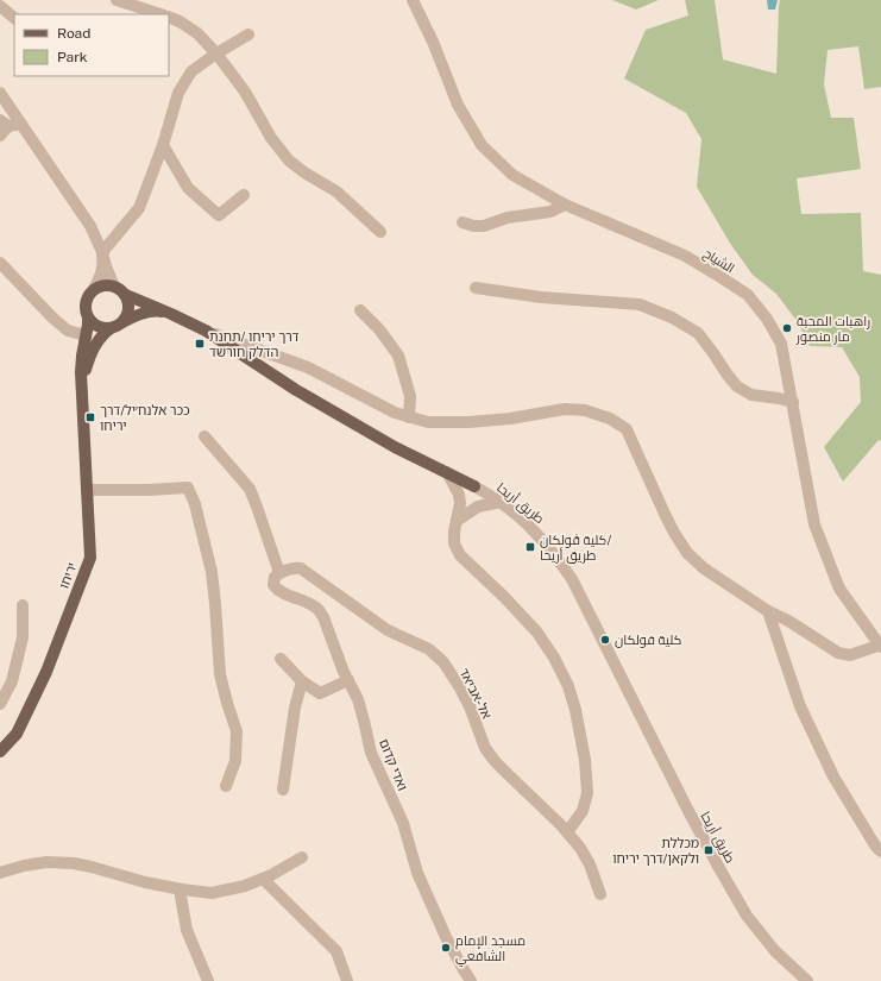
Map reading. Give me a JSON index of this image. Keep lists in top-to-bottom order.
{
  "streets": {
    "main road": ["طريق أريحا", "יריחו"],
    "street": ["الشياح", "אל-אביאד", "ואדי קדום"]
  },
  "crossings": [
    ["אל-אביאד", "ואדי קדום"]
  ],
  "places": {
    "other": ["راهبات المحبة مار منصور", "كلية فولكان", "مسجد الإمام الشافعي"],
    "transit": [
      "דרך יריחו /תחנת הדלק חורשד",
      "ככר אלנח׳יל/דרך יריחו",
      "كلية ڤولكان/ طريق أريحا",
      "מכללת ולקאן/דרך יריחו"
    ]
  },
  "legend": ["Road", "Park"]
}
